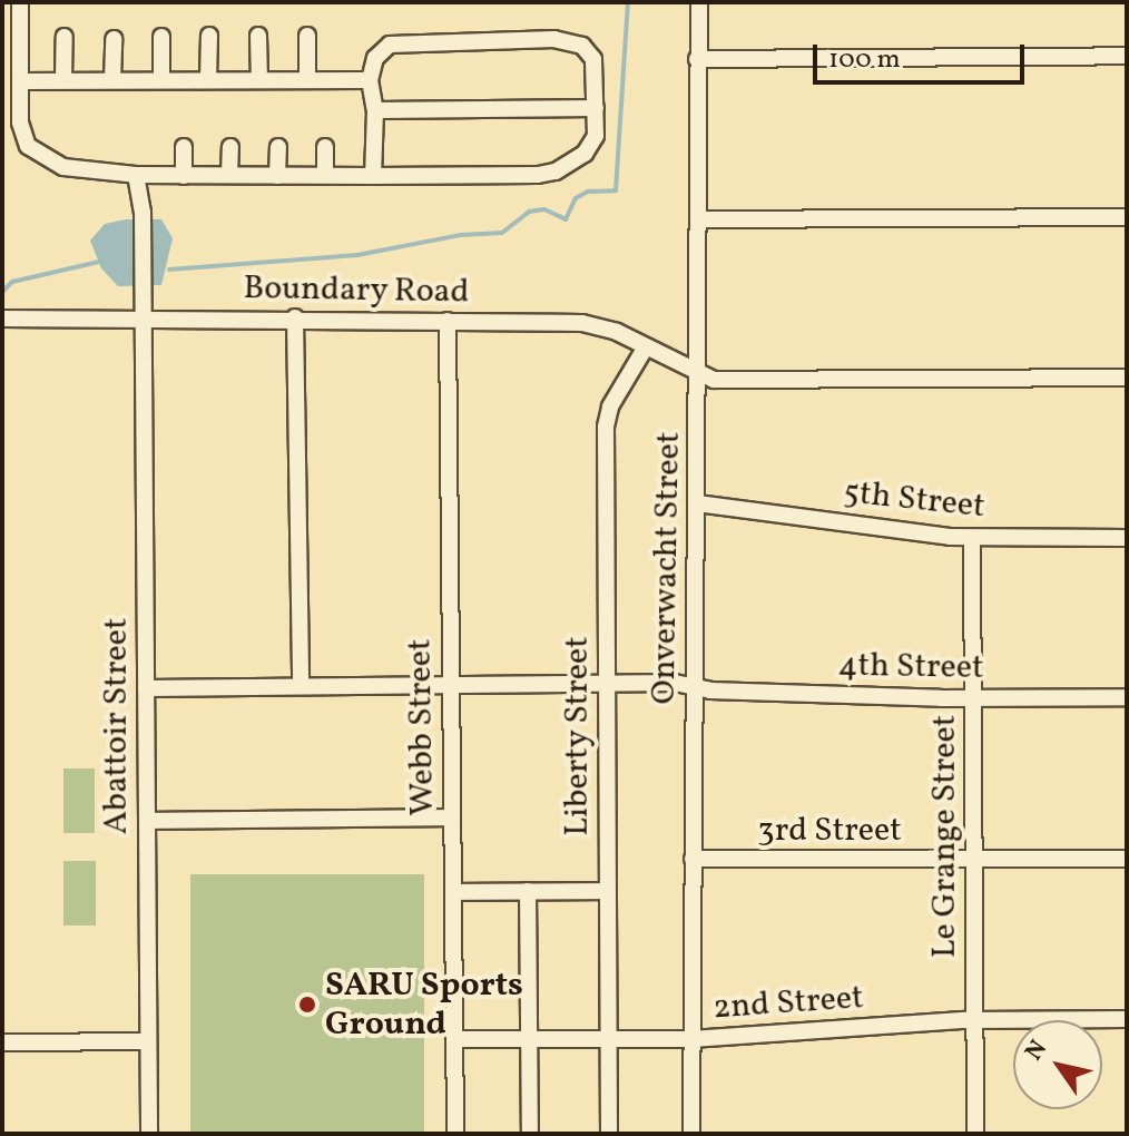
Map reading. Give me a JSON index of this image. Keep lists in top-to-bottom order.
{
  "streets": {
    "street": [
      "Boundary Road",
      "5th Street",
      "Onverwacht Street",
      "4th Street",
      "Abattoir Street",
      "Webb Street",
      "Liberty Street",
      "3rd Street",
      "Le Grange Street",
      "2nd Street"
    ]
  },
  "crossings": [
    ["Boundary Road", "Onverwacht Street"],
    ["Boundary Road", "Abattoir Street"],
    ["Boundary Road", "Webb Street"],
    ["Boundary Road", "Liberty Street"],
    ["5th Street", "Onverwacht Street"],
    ["5th Street", "Le Grange Street"],
    ["Onverwacht Street", "4th Street"],
    ["Onverwacht Street", "3rd Street"],
    ["Onverwacht Street", "2nd Street"],
    ["4th Street", "Abattoir Street"],
    ["4th Street", "Webb Street"],
    ["4th Street", "Liberty Street"],
    ["4th Street", "Le Grange Street"],
    ["Webb Street", "2nd Street"],
    ["Liberty Street", "2nd Street"],
    ["3rd Street", "Le Grange Street"],
    ["Le Grange Street", "2nd Street"]
  ],
  "places": ["SARU Sports Ground"],
  "scale_bar": "100 m",
  "north": "top left"
}
